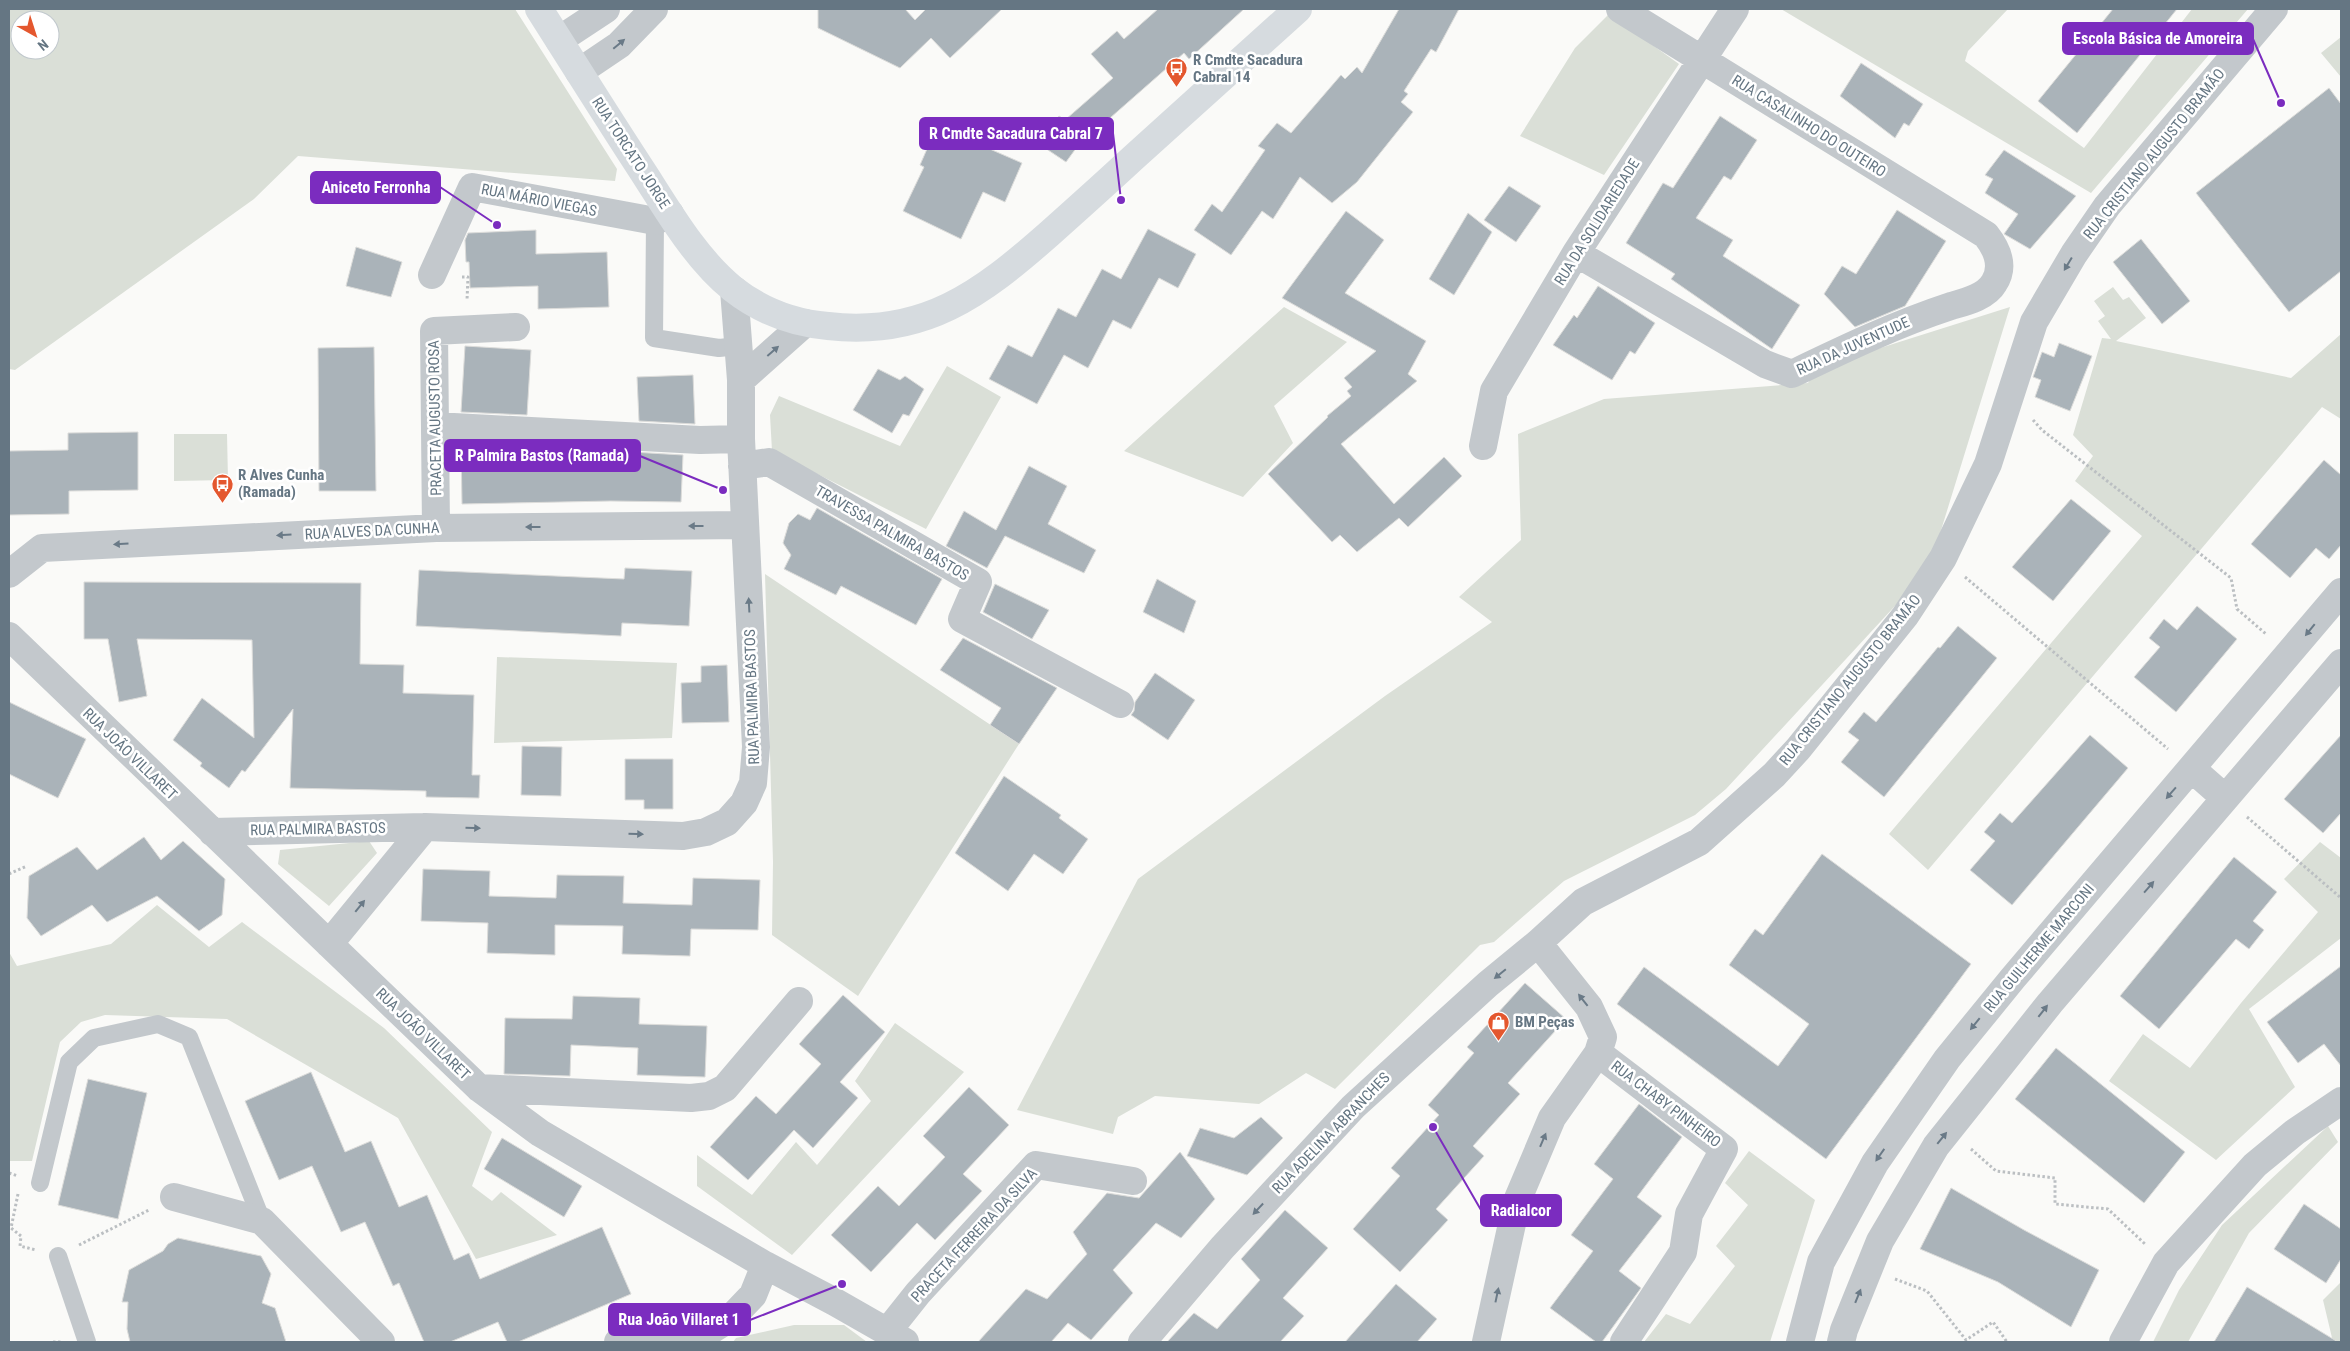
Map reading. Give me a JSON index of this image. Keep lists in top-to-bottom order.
{
  "streets": {
    "main road": ["RUA TORCATO JORGE"],
    "street": [
      "RUA CASALINHO DO OUTEIRO",
      "RUA CRISTIANO AUGUSTO BRAMÃO",
      "RUA MÁRIO VIEGAS",
      "RUA DA SOLIDARIEDADE",
      "RUA DA JUVENTUDE",
      "PRACETA AUGUSTO ROSA",
      "RUA ALVES DA CUNHA",
      "TRAVESSA PALMIRA BASTOS",
      "RUA PALMIRA BASTOS",
      "RUA JOÃO VILLARET",
      "RUA GUILHERME MARCONI",
      "RUA CHABY PINHEIRO",
      "RUA ADELINA ABRANCHES",
      "PRACETA FERREIRA DA SILVA"
    ]
  },
  "crossings": [
    ["RUA CASALINHO DO OUTEIRO", "RUA DA SOLIDARIEDADE"],
    ["RUA CASALINHO DO OUTEIRO", "RUA DA JUVENTUDE"],
    ["RUA TORCATO JORGE", "RUA MÁRIO VIEGAS"],
    ["RUA TORCATO JORGE", "RUA PALMIRA BASTOS"],
    ["RUA CRISTIANO AUGUSTO BRAMÃO", "RUA ADELINA ABRANCHES"],
    ["RUA DA SOLIDARIEDADE", "RUA DA JUVENTUDE"],
    ["PRACETA AUGUSTO ROSA", "RUA ALVES DA CUNHA"],
    ["RUA ALVES DA CUNHA", "RUA PALMIRA BASTOS"],
    ["TRAVESSA PALMIRA BASTOS", "RUA PALMIRA BASTOS"],
    ["RUA PALMIRA BASTOS", "RUA JOÃO VILLARET"],
    ["RUA JOÃO VILLARET", "PRACETA FERREIRA DA SILVA"]
  ],
  "one_way": ["RUA CRISTIANO AUGUSTO BRAMÃO"],
  "places": {
    "bus stop": ["R Cmdte Sacadura Cabral 14", "R Alves Cunha (Ramada)"],
    "other": [
      "Escola Básica de Amoreira",
      "R Cmdte Sacadura Cabral 7",
      "Aniceto Ferronha",
      "R Palmira Bastos (Ramada)",
      "Radialcor",
      "Rua João Villaret 1"
    ],
    "shop": ["BM Peças"]
  },
  "north": "bottom right"
}
